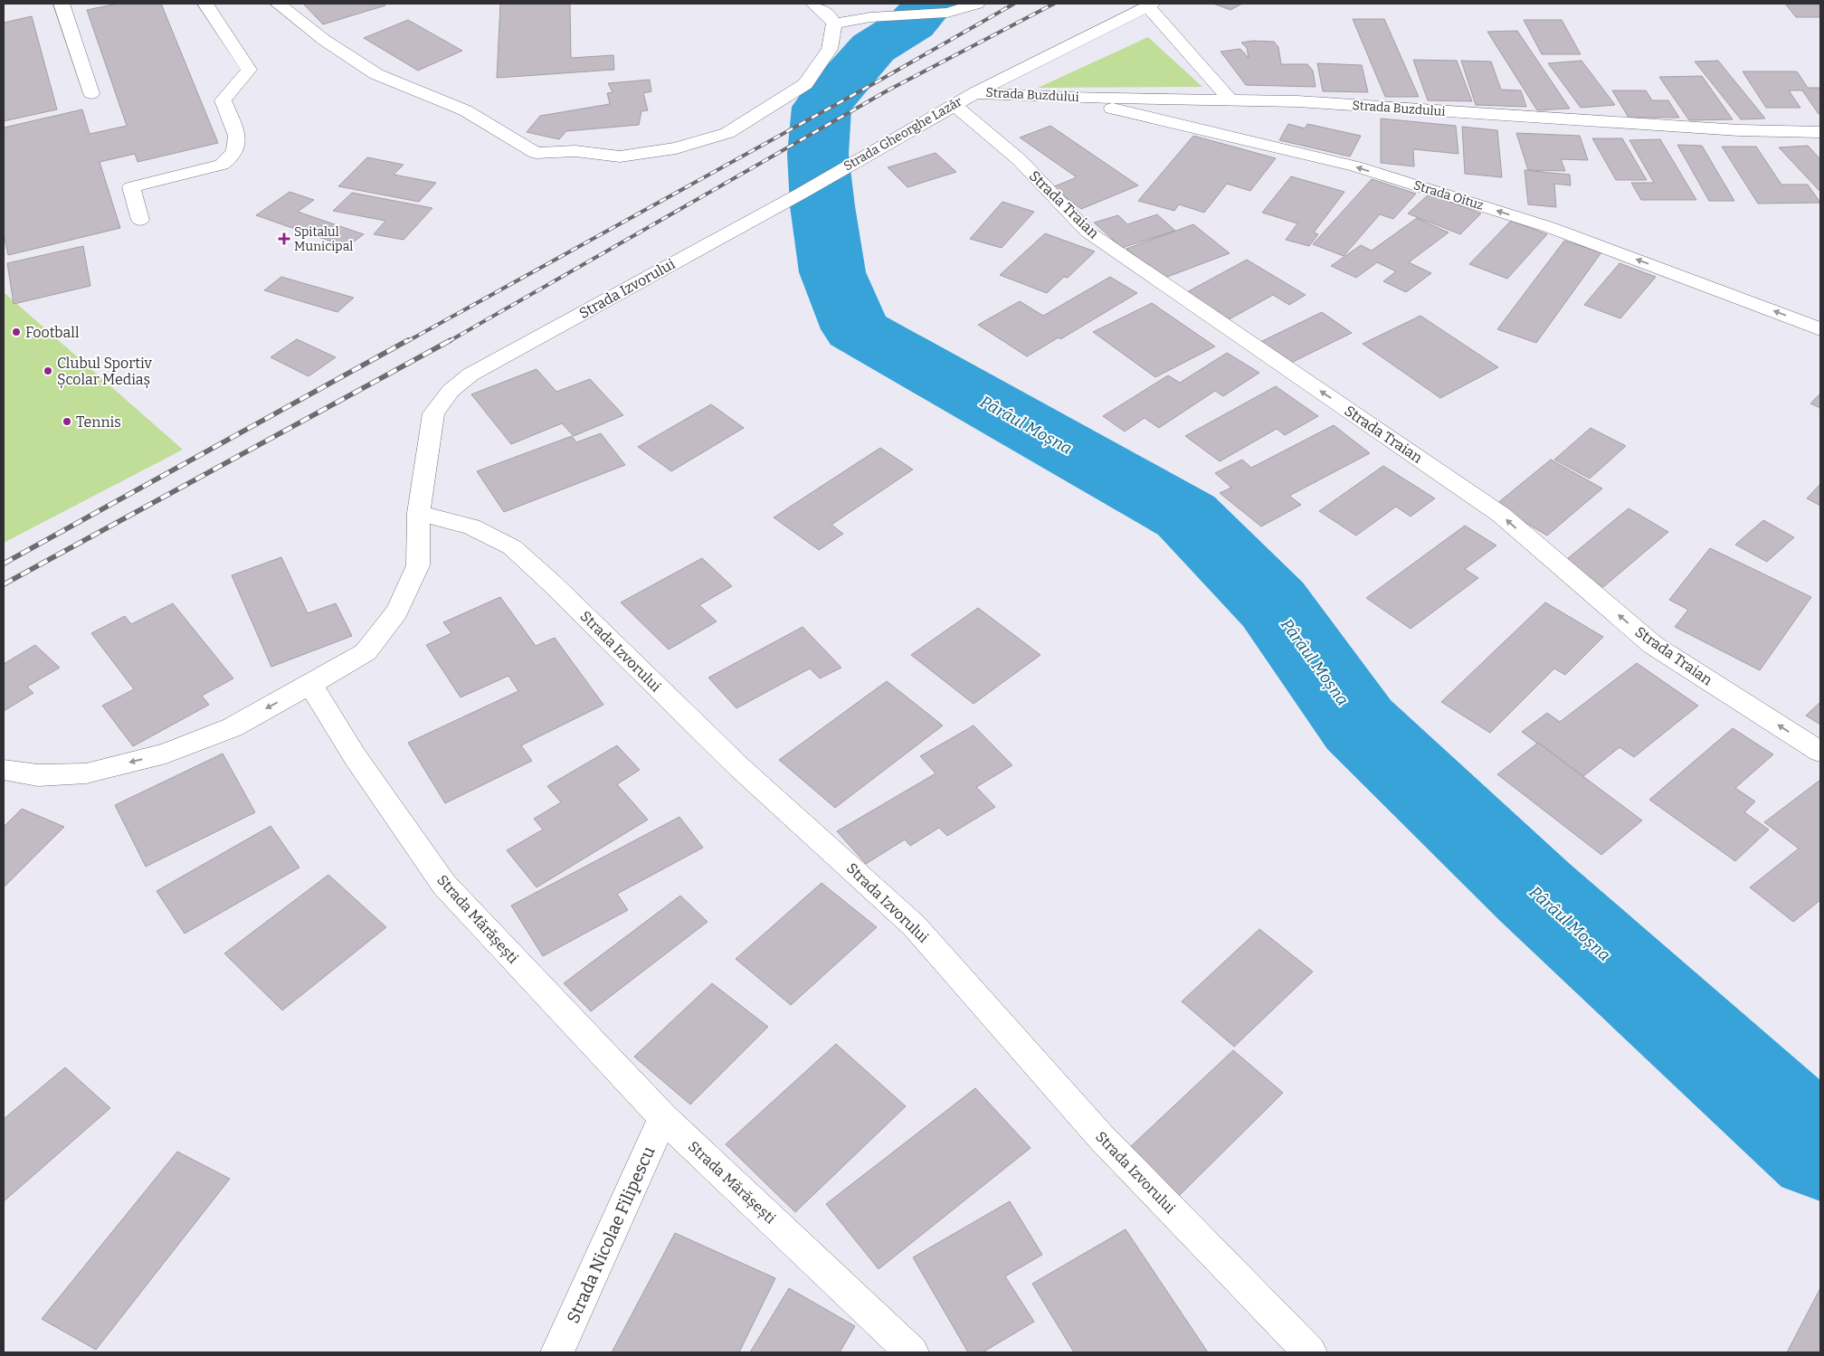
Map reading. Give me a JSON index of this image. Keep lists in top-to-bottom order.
{
  "streets": {
    "street": [
      "Strada Buzdului",
      "Strada Gheorghe Lazăr",
      "Strada Oituz",
      "Strada Traian",
      "Strada Izvorului",
      "Strada Mărășești",
      "Strada Nicolae Filipescu"
    ]
  },
  "crossings": [
    ["Strada Buzdului", "Strada Gheorghe Lazăr"],
    ["Strada Buzdului", "Strada Oituz"],
    ["Strada Gheorghe Lazăr", "Strada Traian"],
    ["Strada Gheorghe Lazăr", "Strada Izvorului"],
    ["Strada Izvorului", "Strada Mărășești"],
    ["Strada Mărășești", "Strada Nicolae Filipescu"]
  ],
  "one_way": ["Strada Oituz", "Strada Traian"],
  "water": ["Pârâul Moșna"],
  "places": {
    "health": ["Spitalul Municipal"],
    "other": ["Football", "Clubul Sportiv Școlar Mediaș", "Tennis"]
  }
}
